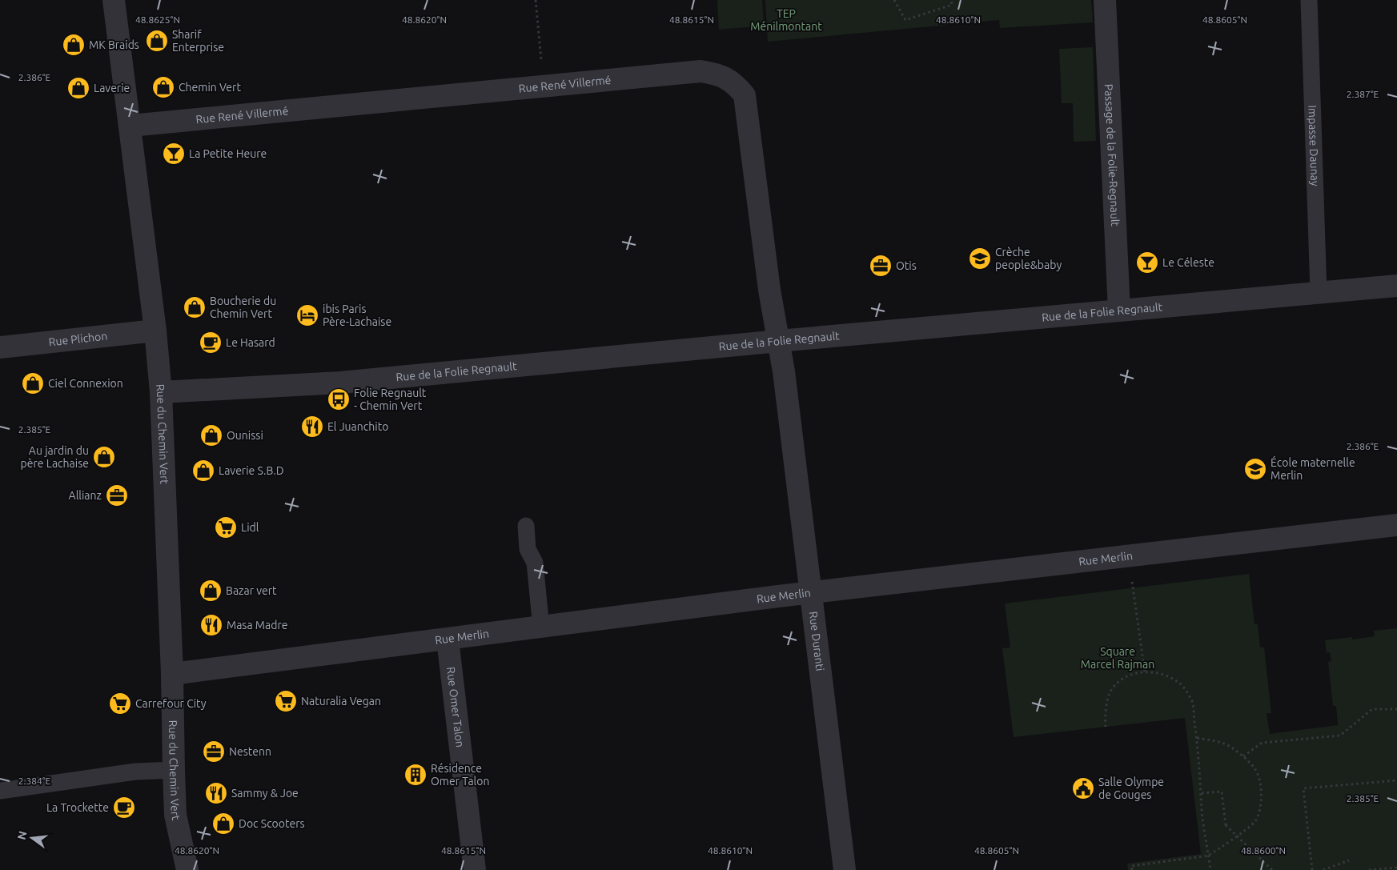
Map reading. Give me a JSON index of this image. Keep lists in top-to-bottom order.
{
  "streets": {
    "street": [
      "Rue René Villermé",
      "Passage de la Folie-Regnault",
      "Rue de la Folie Regnault",
      "Rue Plichon",
      "Rue du Chemin Vert",
      "Rue Merlin",
      "Rue Duranti",
      "Rue Omer Talon"
    ],
    "lane": ["Impasse Daunay"]
  },
  "crossings": [
    ["Rue René Villermé", "Rue de la Folie Regnault"],
    ["Rue René Villermé", "Rue du Chemin Vert"],
    ["Rue René Villermé", "Rue Duranti"],
    ["Impasse Daunay", "Rue de la Folie Regnault"],
    ["Passage de la Folie-Regnault", "Rue de la Folie Regnault"],
    ["Rue de la Folie Regnault", "Rue du Chemin Vert"],
    ["Rue de la Folie Regnault", "Rue Duranti"],
    ["Rue Plichon", "Rue du Chemin Vert"],
    ["Rue du Chemin Vert", "Rue Merlin"],
    ["Rue Merlin", "Rue Duranti"],
    ["Rue Merlin", "Rue Omer Talon"]
  ],
  "parks": ["TEP Ménilmontant", "Square Marcel Rajman"],
  "places": {
    "shop": [
      "Sharif Enterprise",
      "MK Braids",
      "Chemin Vert",
      "Laverie",
      "Boucherie du Chemin Vert",
      "Ciel Connexion",
      "Ounissi",
      "Au jardin du père Lachaise",
      "Laverie S.B.D",
      "Bazar vert",
      "Doc Scooters"
    ],
    "bar": ["La Petite Heure", "Le Céleste"],
    "school or university": ["Crèche people&baby", "École maternelle Merlin"],
    "office": ["Otis", "Allianz", "Nestenn"],
    "hotel": ["ibis Paris Père-Lachaise"],
    "cafe": ["Le Hasard", "La Trockette"],
    "bus stop": ["Folie Regnault - Chemin Vert"],
    "restaurant": ["El Juanchito", "Masa Madre", "Sammy & Joe"],
    "supermarket": ["Lidl", "Naturalia Vegan", "Carrefour City"],
    "building": ["Résidence Omer Talon"],
    "public building": ["Salle Olympe de Gouges"]
  },
  "north": "left",
  "coordinates": [
    "48.8625°N",
    "48.8620°N",
    "48.8615°N",
    "48.8610°N",
    "48.8605°N",
    "2.386°E",
    "2.387°E",
    "2.385°E",
    "2.384°E",
    "48.8600°N"
  ]
}
